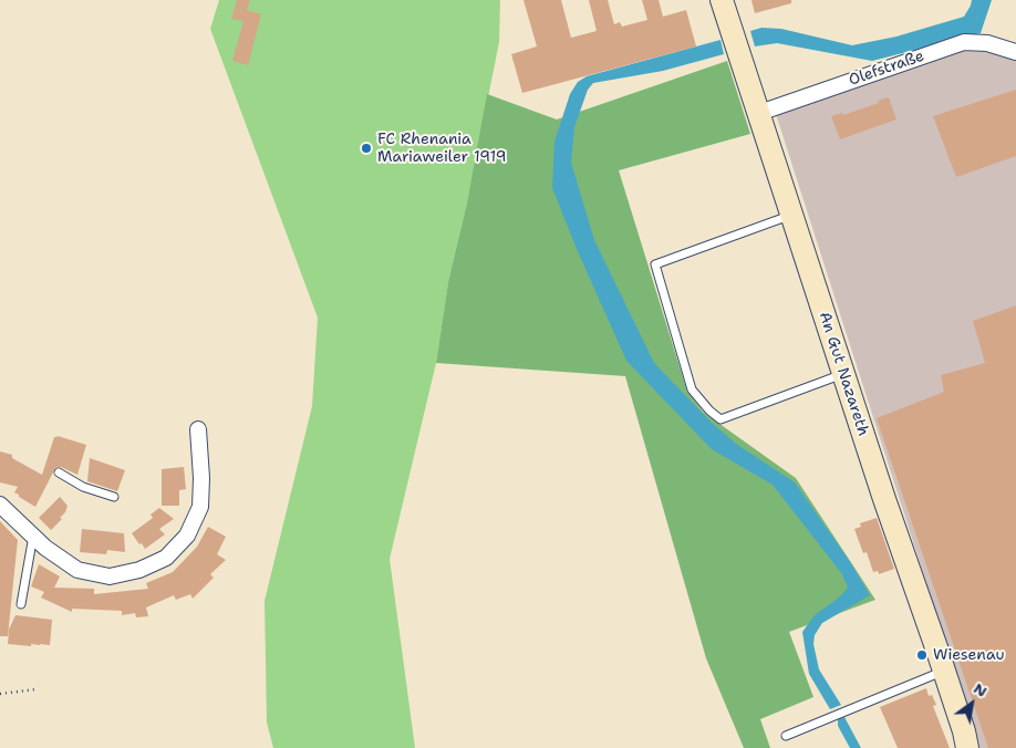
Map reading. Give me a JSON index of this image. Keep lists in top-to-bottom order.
{
  "streets": {
    "main road": ["An Gut Nazareth"],
    "street": ["Olefstraße"]
  },
  "crossings": [
    ["Olefstraße", "An Gut Nazareth"]
  ],
  "places": ["FC Rhenania Mariaweiler 1919", "Wiesenau"],
  "north": "top right"
}
